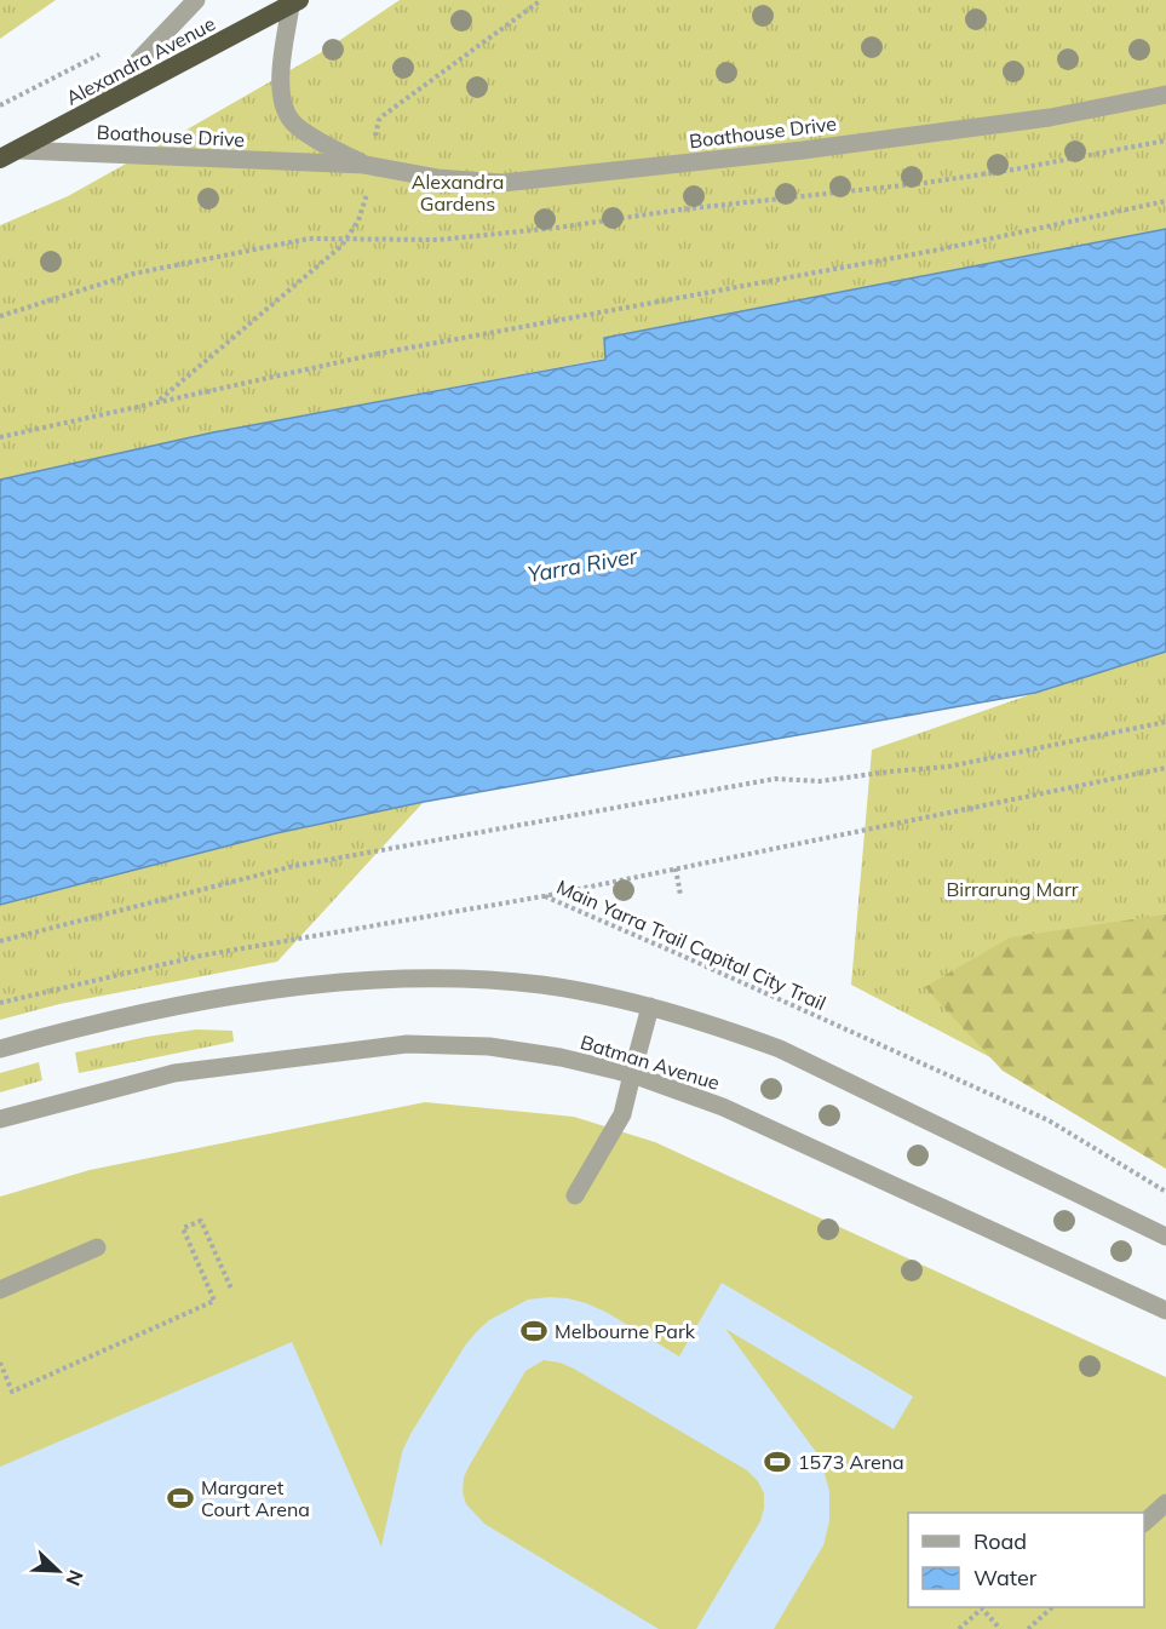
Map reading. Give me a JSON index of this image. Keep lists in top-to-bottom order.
{
  "streets": {
    "highway": ["Alexandra Avenue"],
    "street": ["Boathouse Drive", "Batman Avenue"],
    "path": ["Main Yarra Trail Capital City Trail"]
  },
  "crossings": [
    ["Alexandra Avenue", "Boathouse Drive"]
  ],
  "water": ["Yarra River"],
  "parks": ["Alexandra Gardens", "Birrarung Marr"],
  "places": {
    "sports": ["Melbourne Park", "1573 Arena", "Margaret Court Arena"]
  },
  "legend": ["Road", "Water"],
  "north": "bottom right"
}
